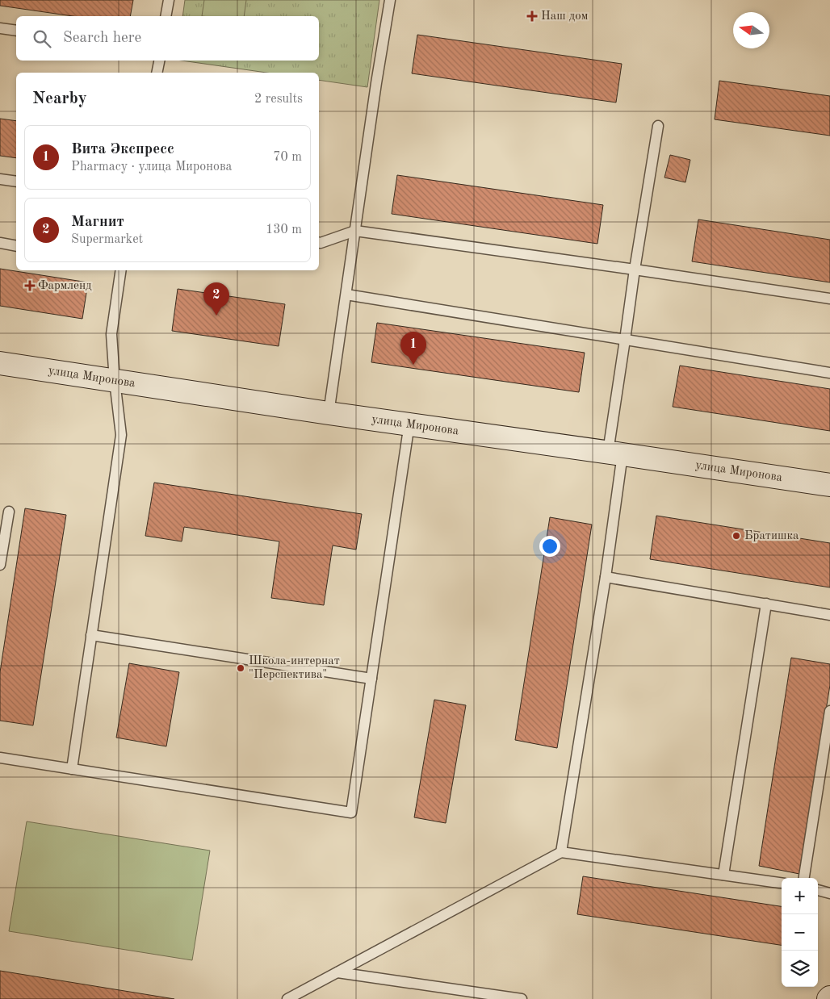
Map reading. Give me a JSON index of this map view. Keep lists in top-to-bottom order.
{
  "streets": {
    "main road": ["улица Миронова"]
  },
  "places": {
    "health": ["Наш дом", "Фармленд"],
    "other": ["Братишка", "Школа-интернат \"Перспектива\""]
  },
  "north": "left",
  "page": {
    "search": "Search here",
    "heading": ["Nearby", "2 results"],
    "list": [
      {
        "mark": "1",
        "name": "Вита Экспресс",
        "note": "Pharmacy · улица Миронова",
        "value": "70 m"
      },
      {
        "mark": "2",
        "name": "Магнит",
        "note": "Supermarket",
        "value": "130 m"
      }
    ],
    "pins": ["2", "1"],
    "map_buttons": ["+", "−"]
  }
}
